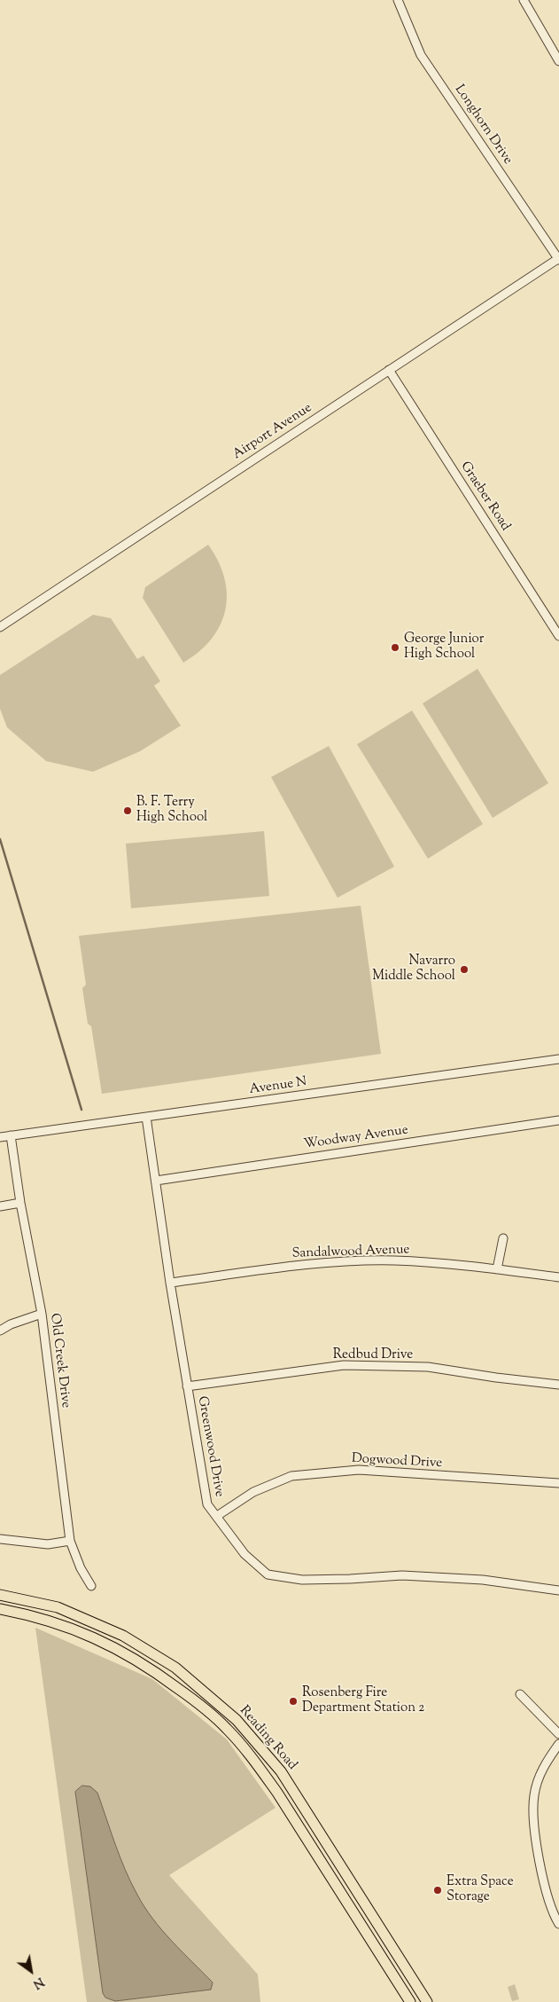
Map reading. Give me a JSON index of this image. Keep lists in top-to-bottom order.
{
  "streets": {
    "main road": ["Reading Road"],
    "street": [
      "Longhorn Drive",
      "Airport Avenue",
      "Graeber Road",
      "Avenue N",
      "Woodway Avenue",
      "Sandalwood Avenue",
      "Redbud Drive",
      "Old Creek Drive",
      "Greenwood Drive",
      "Dogwood Drive"
    ]
  },
  "crossings": [
    ["Longhorn Drive", "Airport Avenue"],
    ["Airport Avenue", "Graeber Road"],
    ["Avenue N", "Old Creek Drive"],
    ["Avenue N", "Greenwood Drive"],
    ["Woodway Avenue", "Greenwood Drive"],
    ["Sandalwood Avenue", "Greenwood Drive"],
    ["Redbud Drive", "Greenwood Drive"],
    ["Greenwood Drive", "Dogwood Drive"]
  ],
  "places": [
    "George Junior High School",
    "B. F. Terry High School",
    "Navarro Middle School",
    "Rosenberg Fire Department Station 2",
    "Extra Space Storage"
  ],
  "north": "bottom right"
}
